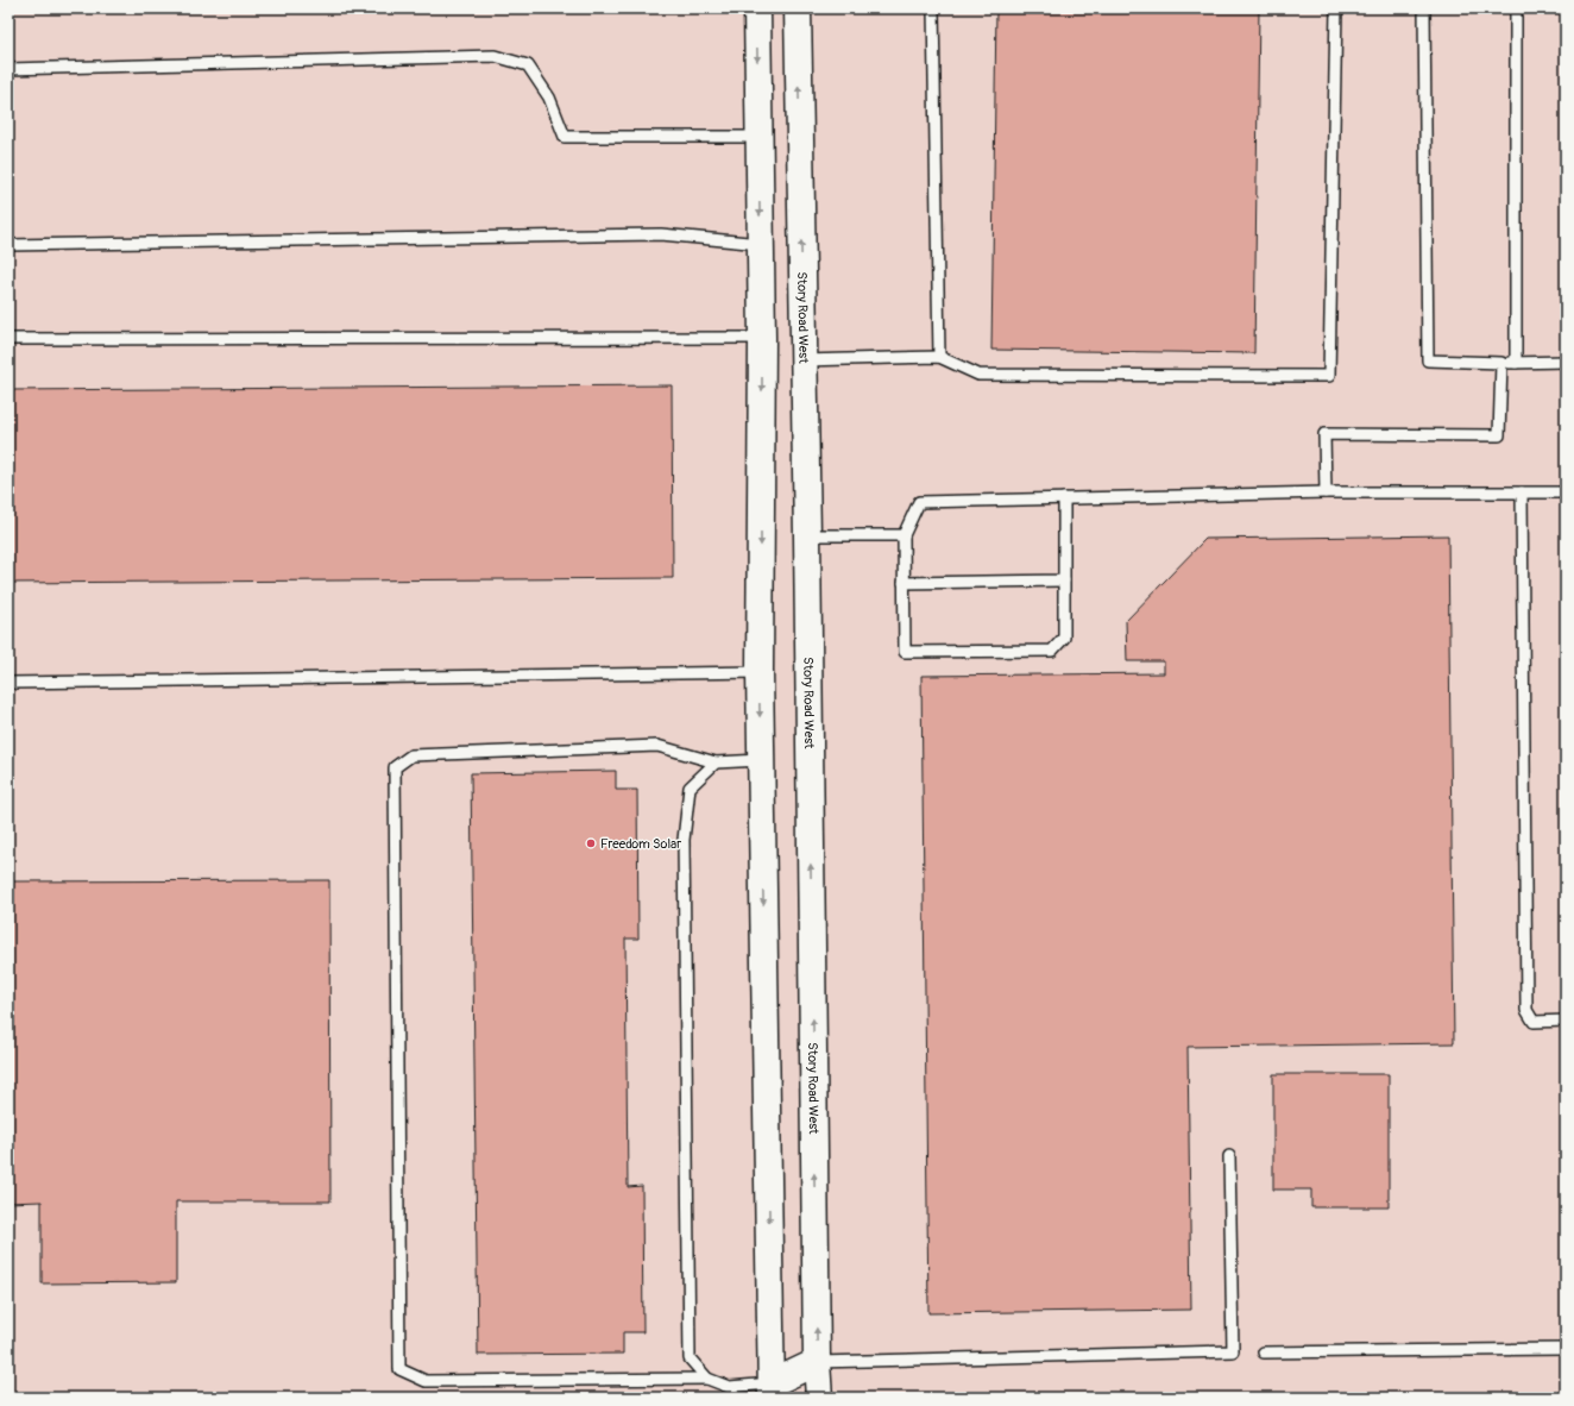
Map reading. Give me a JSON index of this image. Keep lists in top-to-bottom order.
{
  "streets": {
    "street": ["Story Road West"]
  },
  "places": ["Freedom Solar"]
}
